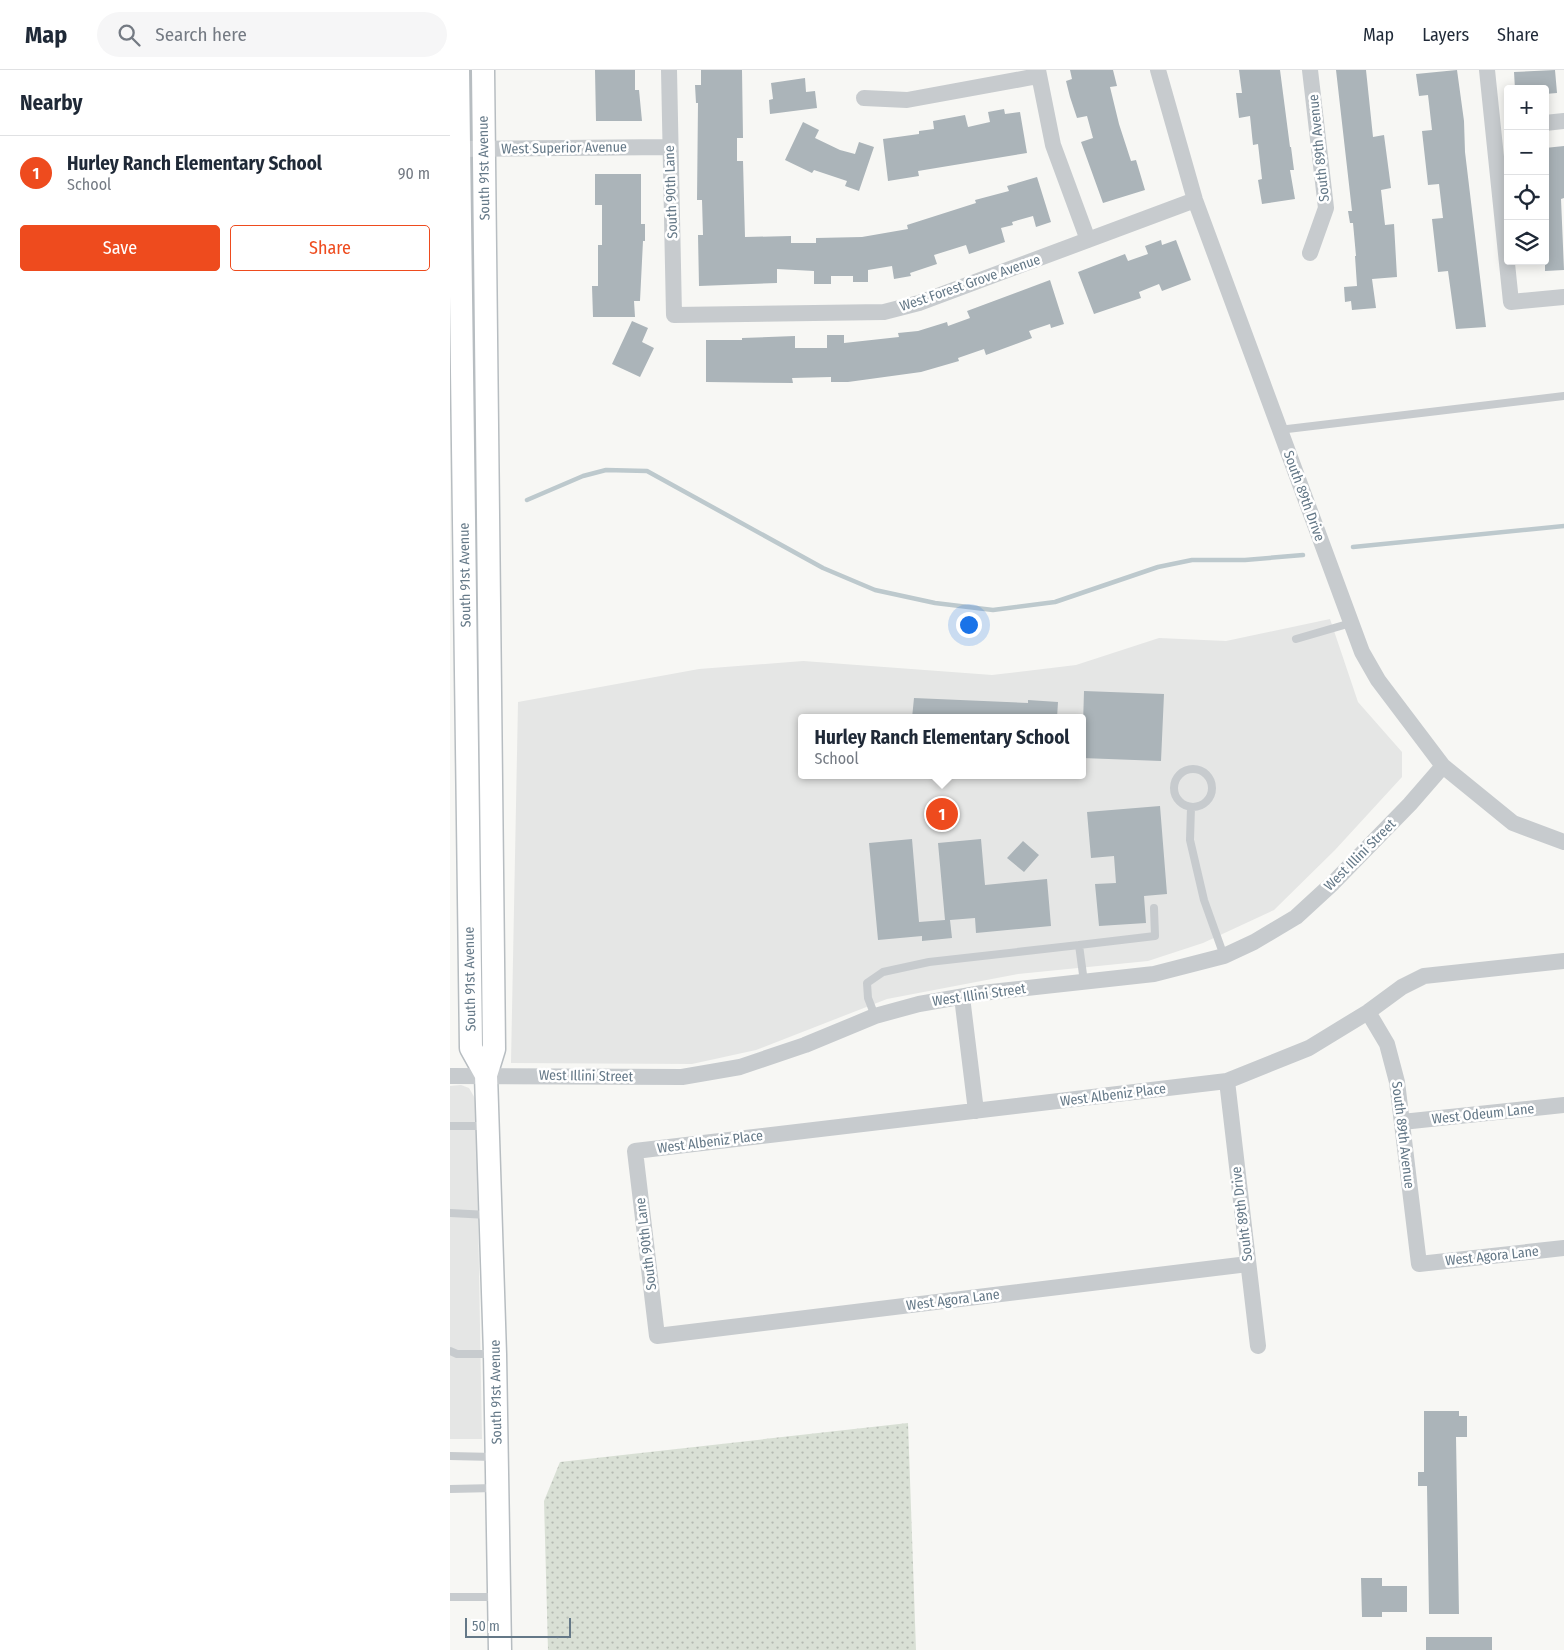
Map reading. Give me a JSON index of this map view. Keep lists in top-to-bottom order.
{
  "streets": {
    "main road": ["South 91st Avenue"],
    "street": [
      "West Superior Avenue",
      "South 89th Avenue",
      "South 90th Lane",
      "West Forest Grove Avenue",
      "South 89th Drive",
      "West Illini Street",
      "West Albeniz Place",
      "West Odeum Lane",
      "Souht 89th Drive",
      "West Agora Lane"
    ]
  },
  "crossings": [
    ["West Superior Avenue", "South 91st Avenue"],
    ["West Superior Avenue", "South 90th Lane"],
    ["South 89th Avenue", "West Albeniz Place"],
    ["South 89th Avenue", "West Odeum Lane"],
    ["South 89th Avenue", "West Agora Lane"],
    ["South 91st Avenue", "West Illini Street"],
    ["South 90th Lane", "West Forest Grove Avenue"],
    ["South 90th Lane", "West Albeniz Place"],
    ["South 90th Lane", "West Agora Lane"],
    ["West Forest Grove Avenue", "South 89th Drive"],
    ["South 89th Drive", "West Illini Street"],
    ["West Albeniz Place", "Souht 89th Drive"],
    ["Souht 89th Drive", "West Agora Lane"]
  ],
  "scale_bar": "50 m",
  "page": {
    "header": "Map",
    "search": "Search here",
    "nav": ["Map", "Layers", "Share"],
    "heading": "Nearby",
    "map_buttons": ["+", "−"],
    "list": [
      {
        "mark": "1",
        "name": "Hurley Ranch Elementary School",
        "note": "School",
        "value": "90 m"
      }
    ],
    "buttons": ["Save", "Share"],
    "popup": ["Hurley Ranch Elementary School", "School"],
    "pins": "1",
    "scale": "50 m"
  }
}
